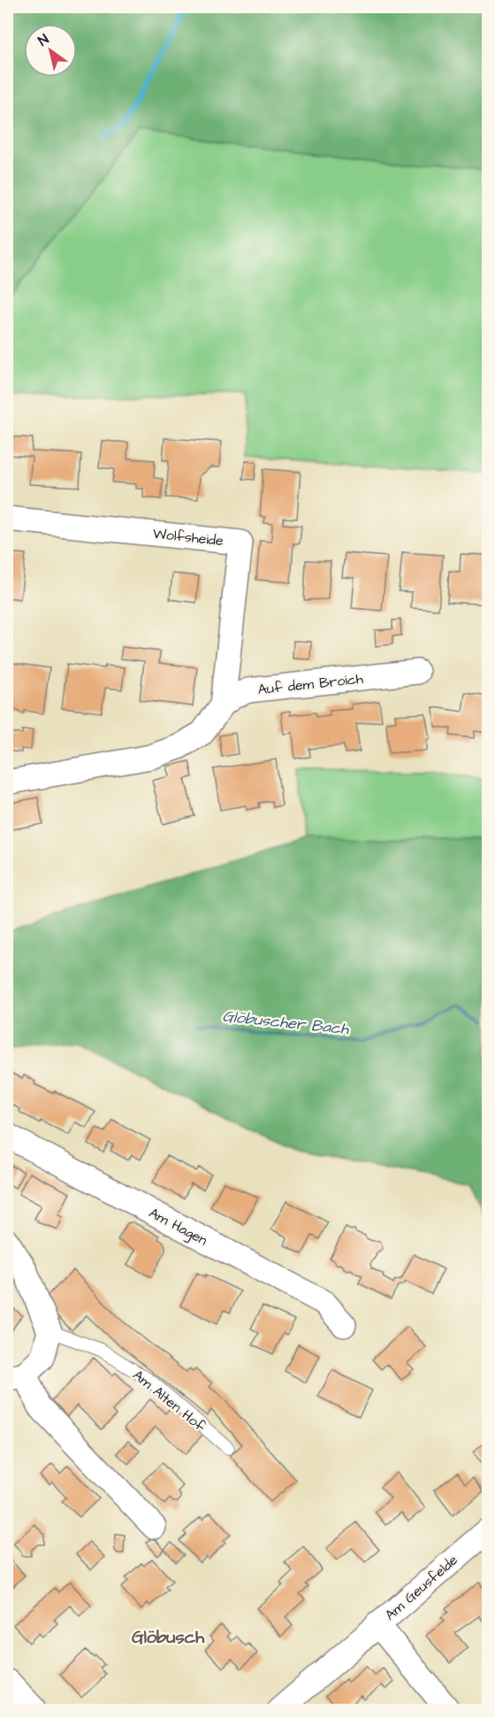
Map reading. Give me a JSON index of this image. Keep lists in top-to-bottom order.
{
  "streets": {
    "street": [
      "Wolfsheide",
      "Auf dem Broich",
      "Am Hagen",
      "Am Geusfelde"
    ],
    "lane": ["Am Alten Hof"]
  },
  "crossings": [
    ["Wolfsheide", "Auf dem Broich"]
  ],
  "districts": ["Glöbusch"],
  "water": ["Glöbuscher Bach"],
  "north": "top left"
}
